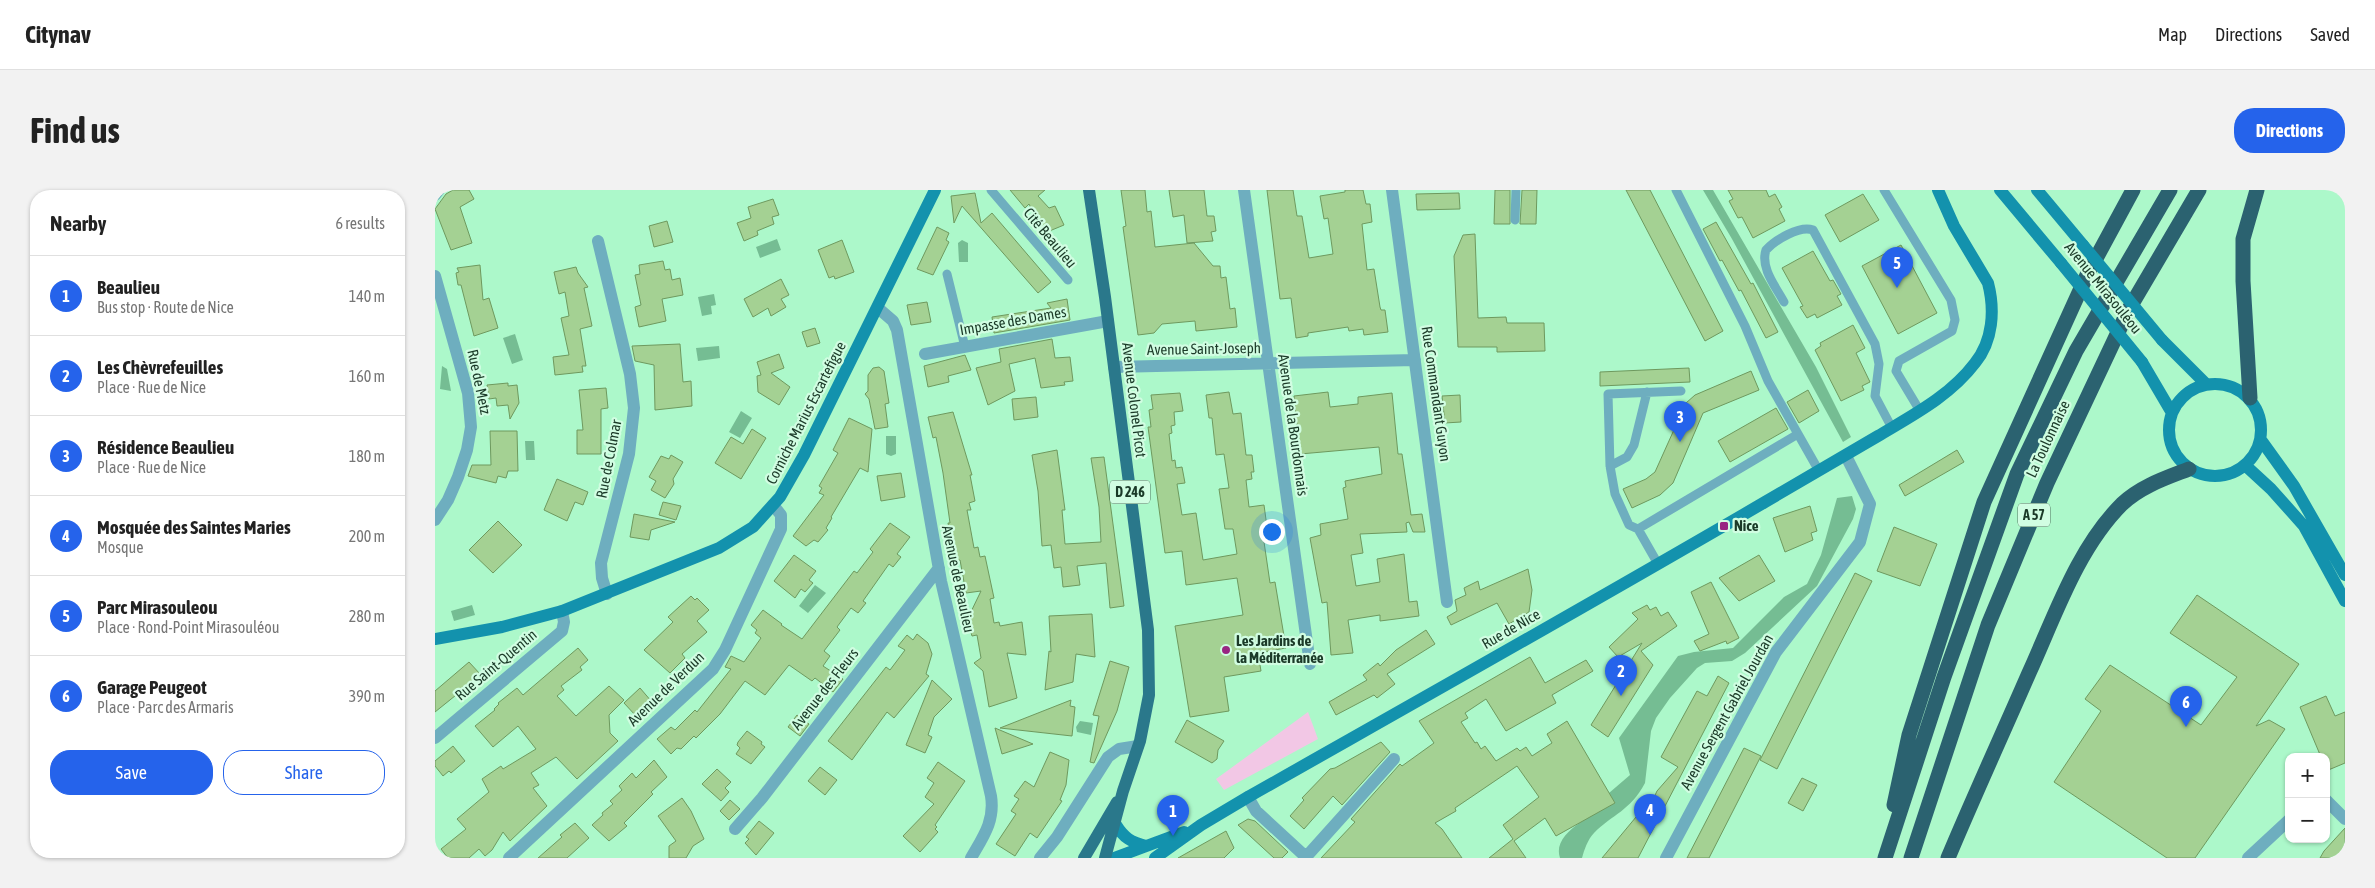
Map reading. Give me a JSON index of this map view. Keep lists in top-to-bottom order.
{
  "streets": {
    "highway": ["La Toulonnaise", "A 57"],
    "main road": [
      "Avenue Mirasouléou",
      "Avenue Colonel Picot",
      "Corniche Marius Escartefigue",
      "D 246",
      "Rue de Nice"
    ],
    "street": [
      "Impasse des Dames",
      "Avenue Saint-Joseph",
      "Rue de Metz",
      "Rue Commandant Guyon",
      "Avenue de la Bourdonnais",
      "Rue de Colmar",
      "Avenue de Beaulieu",
      "Rue Saint-Quentin",
      "Avenue de Verdun",
      "Avenue des Fleurs",
      "Avenue Sergent Gabriel Jourdan"
    ],
    "lane": ["Cité Beaulieu"]
  },
  "crossings": [
    ["Impasse des Dames", "Avenue Colonel Picot"],
    ["Avenue Saint-Joseph", "Rue Commandant Guyon"],
    ["Avenue Saint-Joseph", "Avenue Colonel Picot"],
    ["Avenue Saint-Joseph", "Avenue de la Bourdonnais"],
    ["Corniche Marius Escartefigue", "Rue de Colmar"],
    ["Corniche Marius Escartefigue", "Avenue de Beaulieu"],
    ["Corniche Marius Escartefigue", "Rue Saint-Quentin"],
    ["Corniche Marius Escartefigue", "Avenue de Verdun"],
    ["Avenue de Beaulieu", "Avenue des Fleurs"],
    ["Rue de Nice", "Avenue Sergent Gabriel Jourdan"]
  ],
  "places": {
    "transit": ["Nice"],
    "other": ["Les Jardins de la Méditerranée"]
  },
  "page": {
    "header": "Citynav",
    "nav": ["Map", "Directions", "Saved"],
    "buttons": [
      "Directions",
      ["Save", "Share"]
    ],
    "title": "Find us",
    "heading": ["Nearby", "6 results"],
    "pins": [
      "5",
      "3",
      "2",
      "6",
      "4",
      "1"
    ],
    "list": [
      {
        "mark": "1",
        "name": "Beaulieu",
        "note": "Bus stop · Route de Nice",
        "value": "140 m"
      },
      {
        "mark": "2",
        "name": "Les Chèvrefeuilles",
        "note": "Place · Rue de Nice",
        "value": "160 m"
      },
      {
        "mark": "3",
        "name": "Résidence Beaulieu",
        "note": "Place · Rue de Nice",
        "value": "180 m"
      },
      {
        "mark": "4",
        "name": "Mosquée des Saintes Maries",
        "note": "Mosque",
        "value": "200 m"
      },
      {
        "mark": "5",
        "name": "Parc Mirasouleou",
        "note": "Place · Rond-Point Mirasouléou",
        "value": "280 m"
      },
      {
        "mark": "6",
        "name": "Garage Peugeot",
        "note": "Place · Parc des Armaris",
        "value": "390 m"
      }
    ],
    "map_buttons": ["+", "−"]
  }
}
